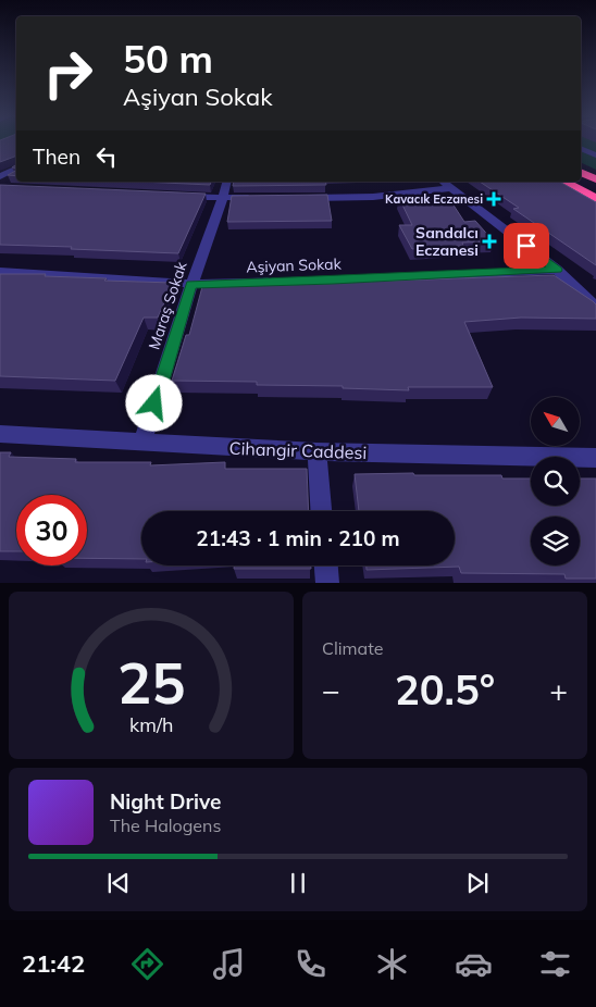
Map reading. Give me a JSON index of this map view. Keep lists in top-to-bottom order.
{
  "streets": {
    "street": ["Aşiyan Sokak", "Maraş Sokak", "Cihangir Caddesi"]
  },
  "crossings": [
    ["Aşiyan Sokak", "Maraş Sokak"],
    ["Maraş Sokak", "Cihangir Caddesi"]
  ],
  "places": {
    "health": ["Kavacık Eczanesi", "Sandalcı Eczanesi"]
  },
  "north": "top left",
  "page": {
    "turn": ["50 m", "Aşiyan Sokak"],
    "then": "Then",
    "limit": "30",
    "trip": "21:43 · 1 min · 210 m",
    "tile": "Climate",
    "heat": ["−", "20.5°", "+"],
    "song": ["Night Drive", "The Halogens"],
    "tabs": "21:42",
    "gauge": ["25", "km/h"]
  }
}
